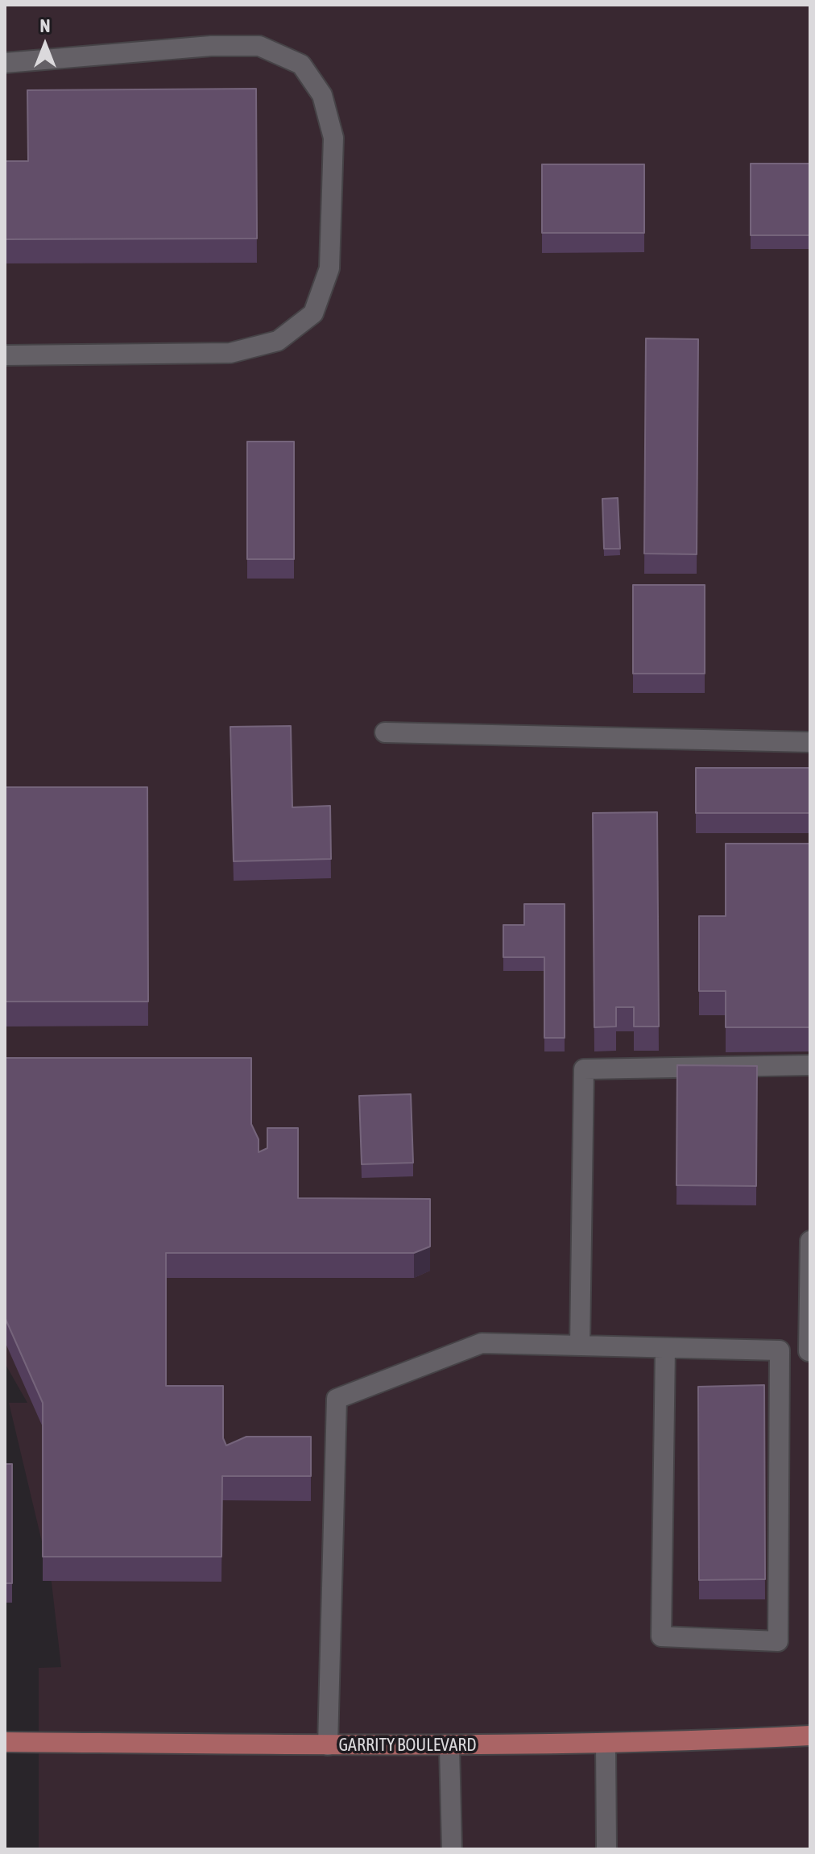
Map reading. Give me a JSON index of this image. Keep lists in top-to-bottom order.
{
  "streets": {
    "main road": ["GARRITY BOULEVARD"]
  },
  "north": "top"
}
